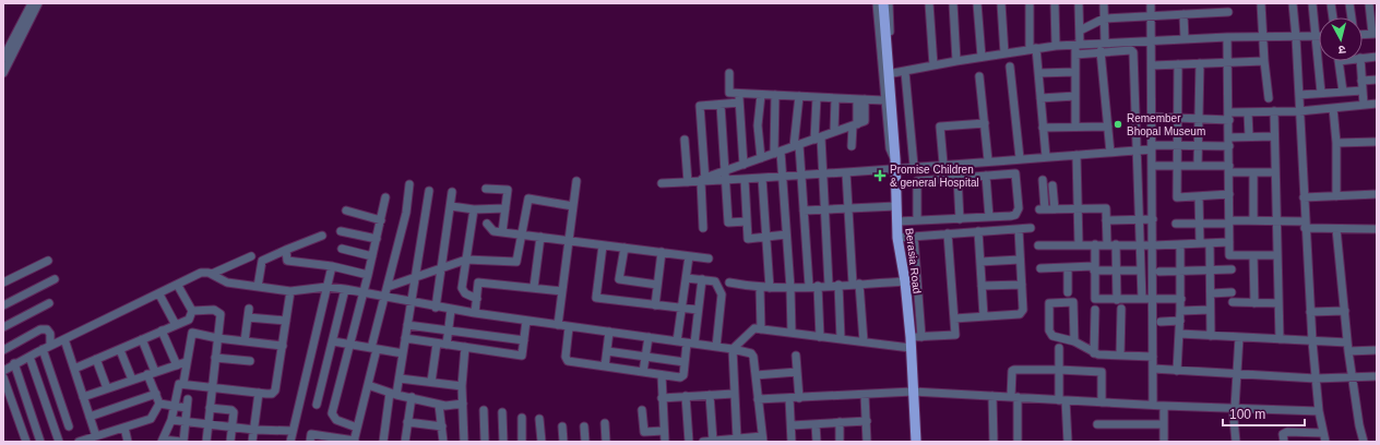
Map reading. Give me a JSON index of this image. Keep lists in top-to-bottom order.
{
  "streets": {
    "main road": ["Berasia Road"]
  },
  "places": {
    "other": ["Remember Bhopal Museum"],
    "health": ["Promise Children & general Hospital"]
  },
  "scale_bar": "100 m",
  "north": "bottom"
}
